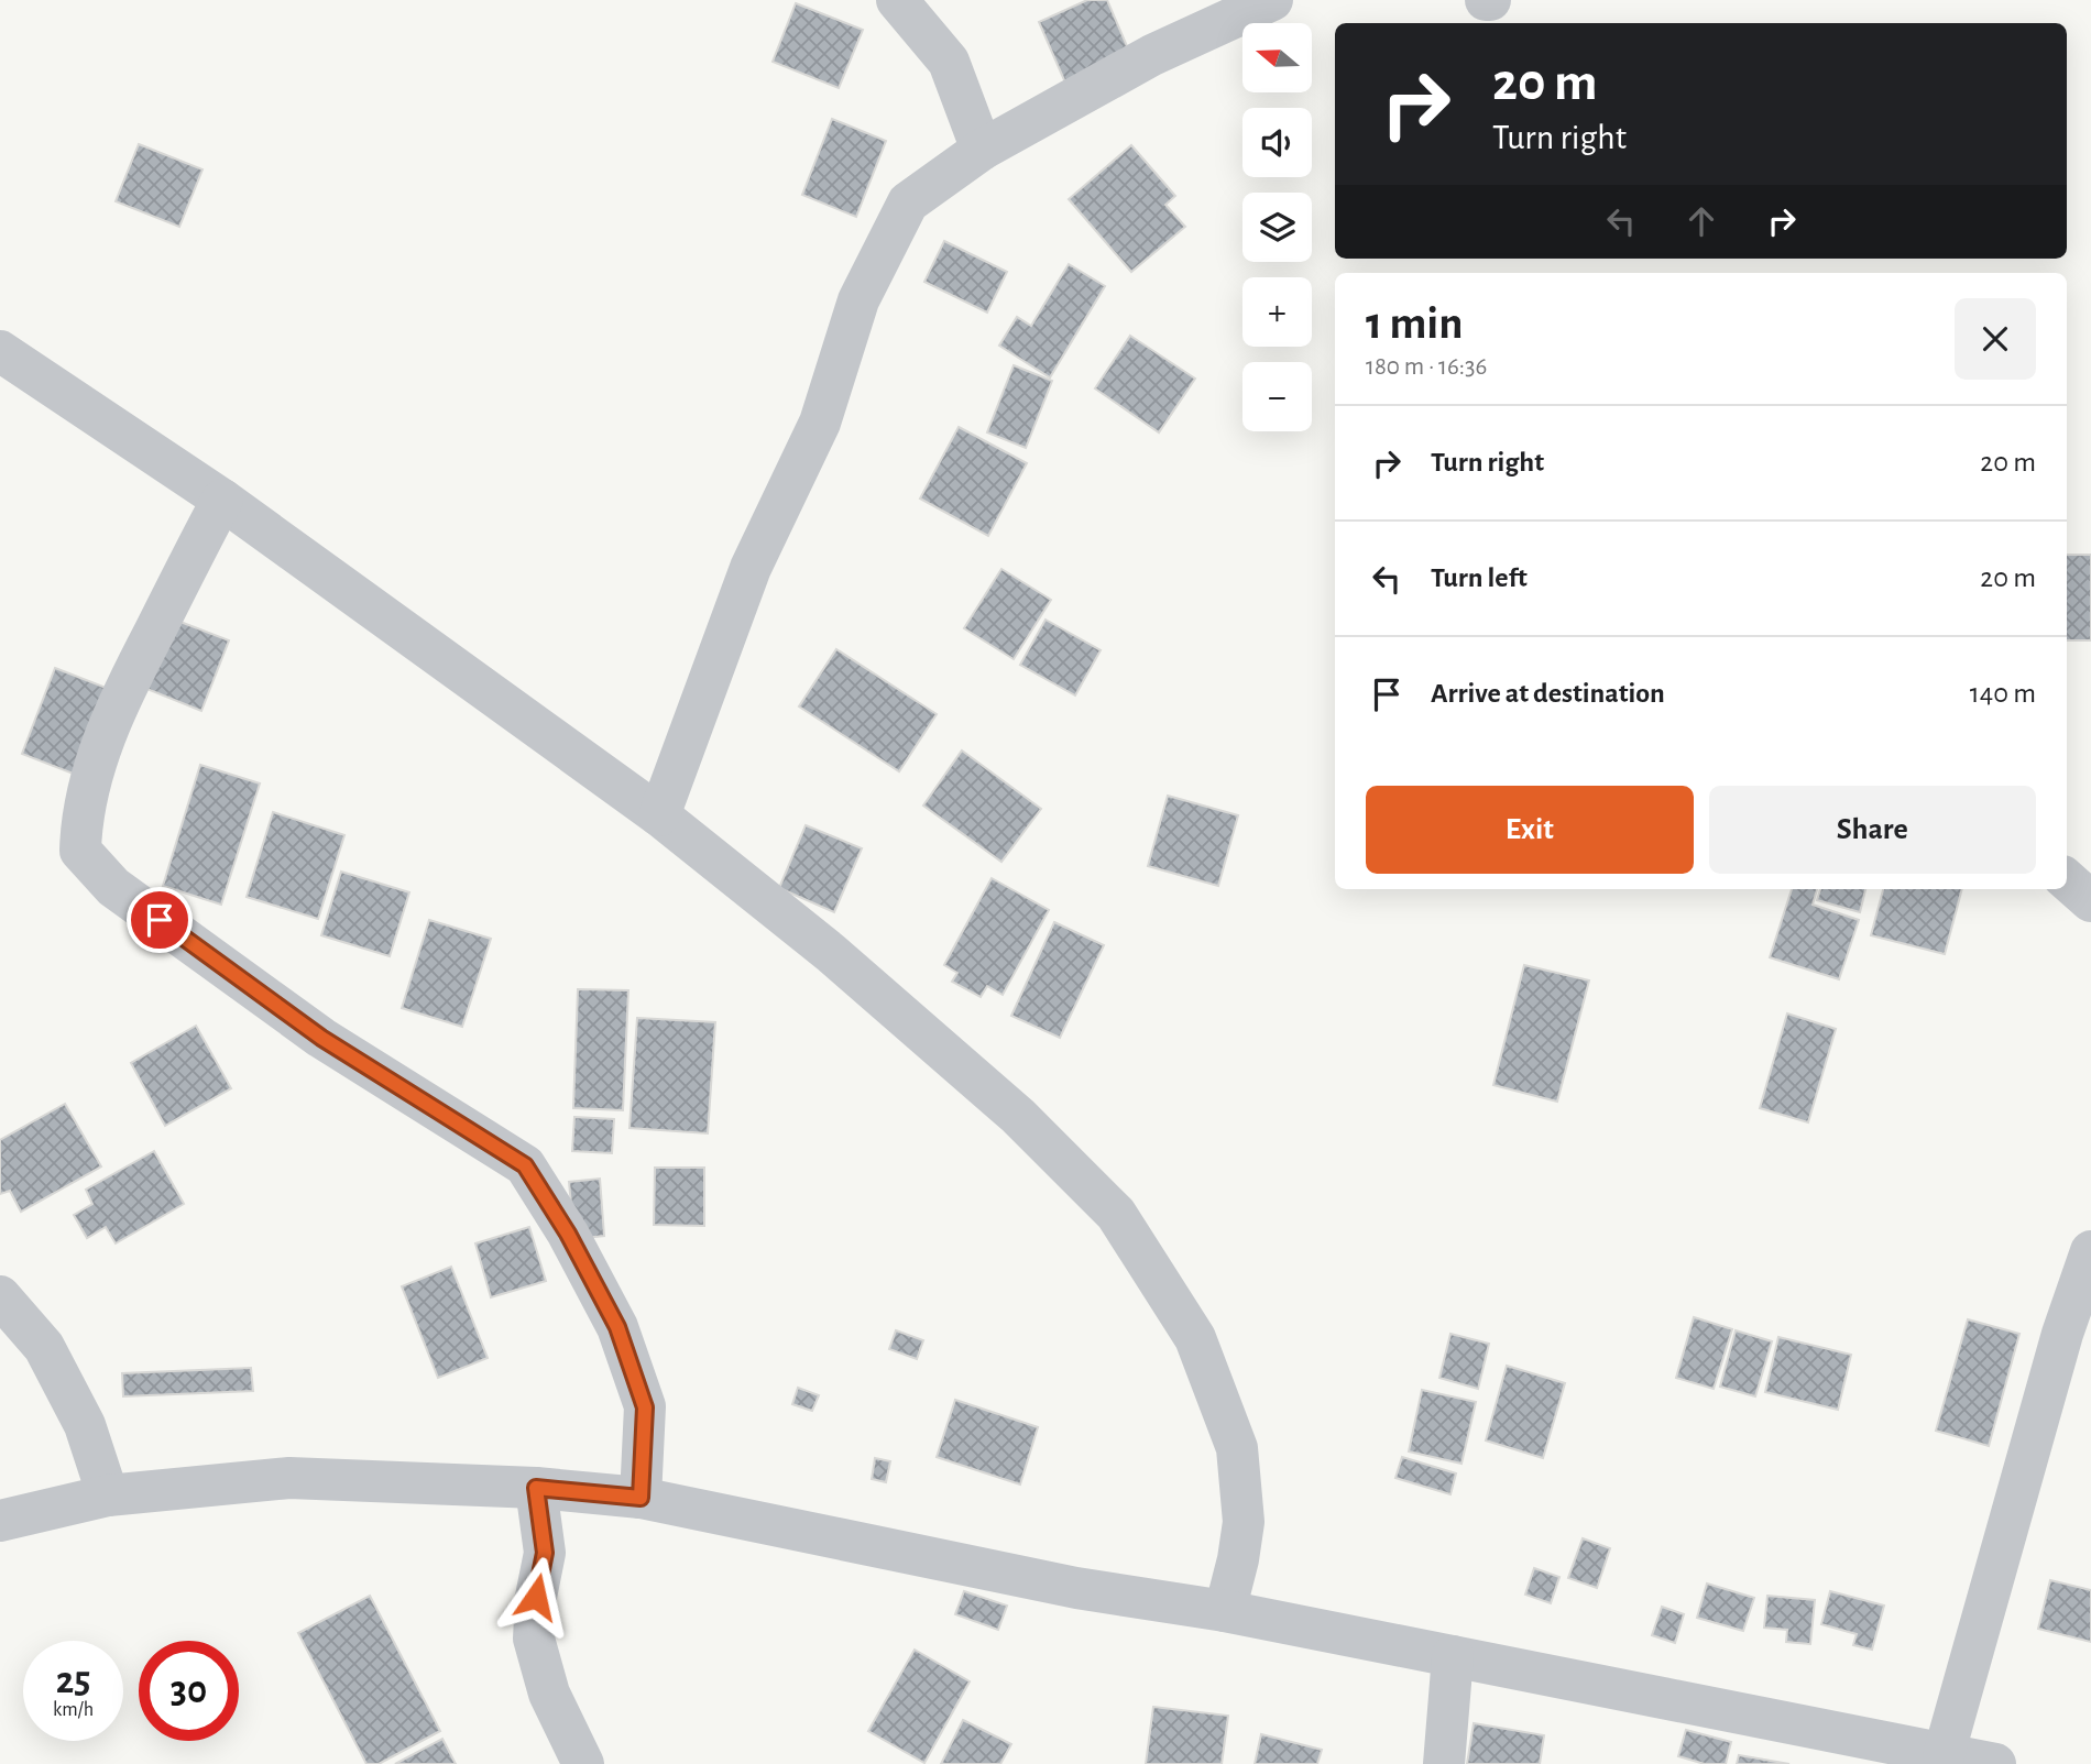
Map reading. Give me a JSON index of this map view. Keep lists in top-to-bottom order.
{
  "north": "left",
  "page": {
    "map_buttons": ["+", "−"],
    "turn": ["20 m", "Turn right"],
    "heading": ["1 min", "180 m · 16:36"],
    "list": [
      {
        "name": "Turn right",
        "value": "20 m"
      },
      {
        "name": "Turn left",
        "value": "20 m"
      },
      {
        "name": "Arrive at destination",
        "value": "140 m"
      }
    ],
    "buttons": ["Exit", "Share"],
    "speed": "25 km/h",
    "limit": "30"
  }
}
